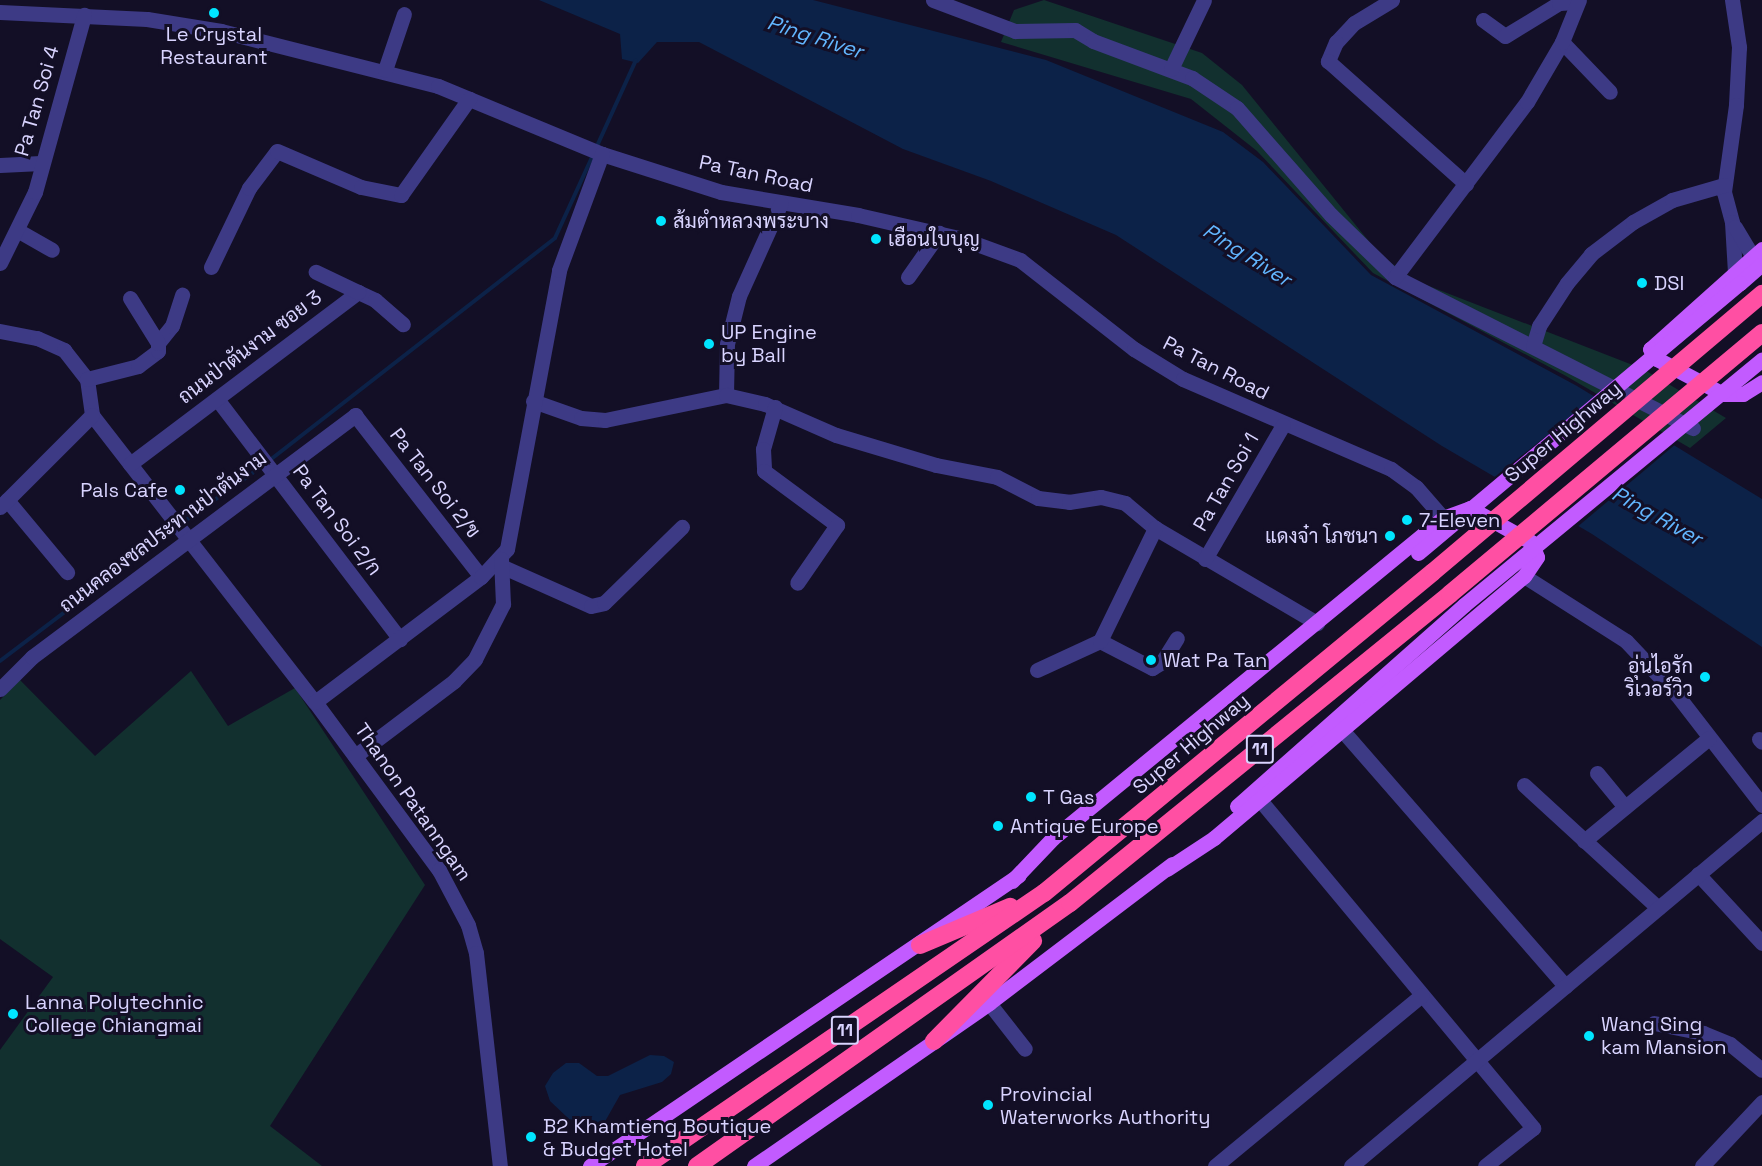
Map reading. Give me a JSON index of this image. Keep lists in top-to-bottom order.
{
  "streets": {
    "highway": ["Super Highway", "11"],
    "street": [
      "Pa Tan Soi 4",
      "Pa Tan Road",
      "ถนนป่าตันงาม ซอย 3",
      "Pa Tan Soi 1",
      "Pa Tan Soi 2/ข",
      "Pa Tan Soi 2/ก",
      "ถนนคลองชลประทานป่าตันงาม",
      "Thanon Patanngam"
    ]
  },
  "crossings": [
    ["Pa Tan Soi 4", "Pa Tan Road"],
    ["Pa Tan Road", "Pa Tan Soi 1"],
    ["ถนนป่าตันงาม ซอย 3", "Pa Tan Soi 2/ก"],
    ["ถนนป่าตันงาม ซอย 3", "Thanon Patanngam"],
    ["Pa Tan Soi 2/ข", "ถนนคลองชลประทานป่าตันงาม"],
    ["Pa Tan Soi 2/ก", "ถนนคลองชลประทานป่าตันงาม"],
    ["ถนนคลองชลประทานป่าตันงาม", "Thanon Patanngam"]
  ],
  "water": ["Ping River"],
  "places": [
    "Le Crystal Restaurant",
    "ส้มตำหลวงพระบาง",
    "เฮือนใบบุญ",
    "DSI",
    "UP Engine by Ball",
    "Pals Cafe",
    "7-Eleven",
    "แดงจ๋า โภชนา",
    "Wat Pa Tan",
    "อุ่นไอรัก ริเวอร์วิว",
    "T Gas",
    "Antique Europe",
    "Lanna Polytechnic College Chiangmai",
    "Wang Sing kam Mansion",
    "Provincial Waterworks Authority",
    "B2 Khamtieng Boutique & Budget Hotel"
  ]
}
